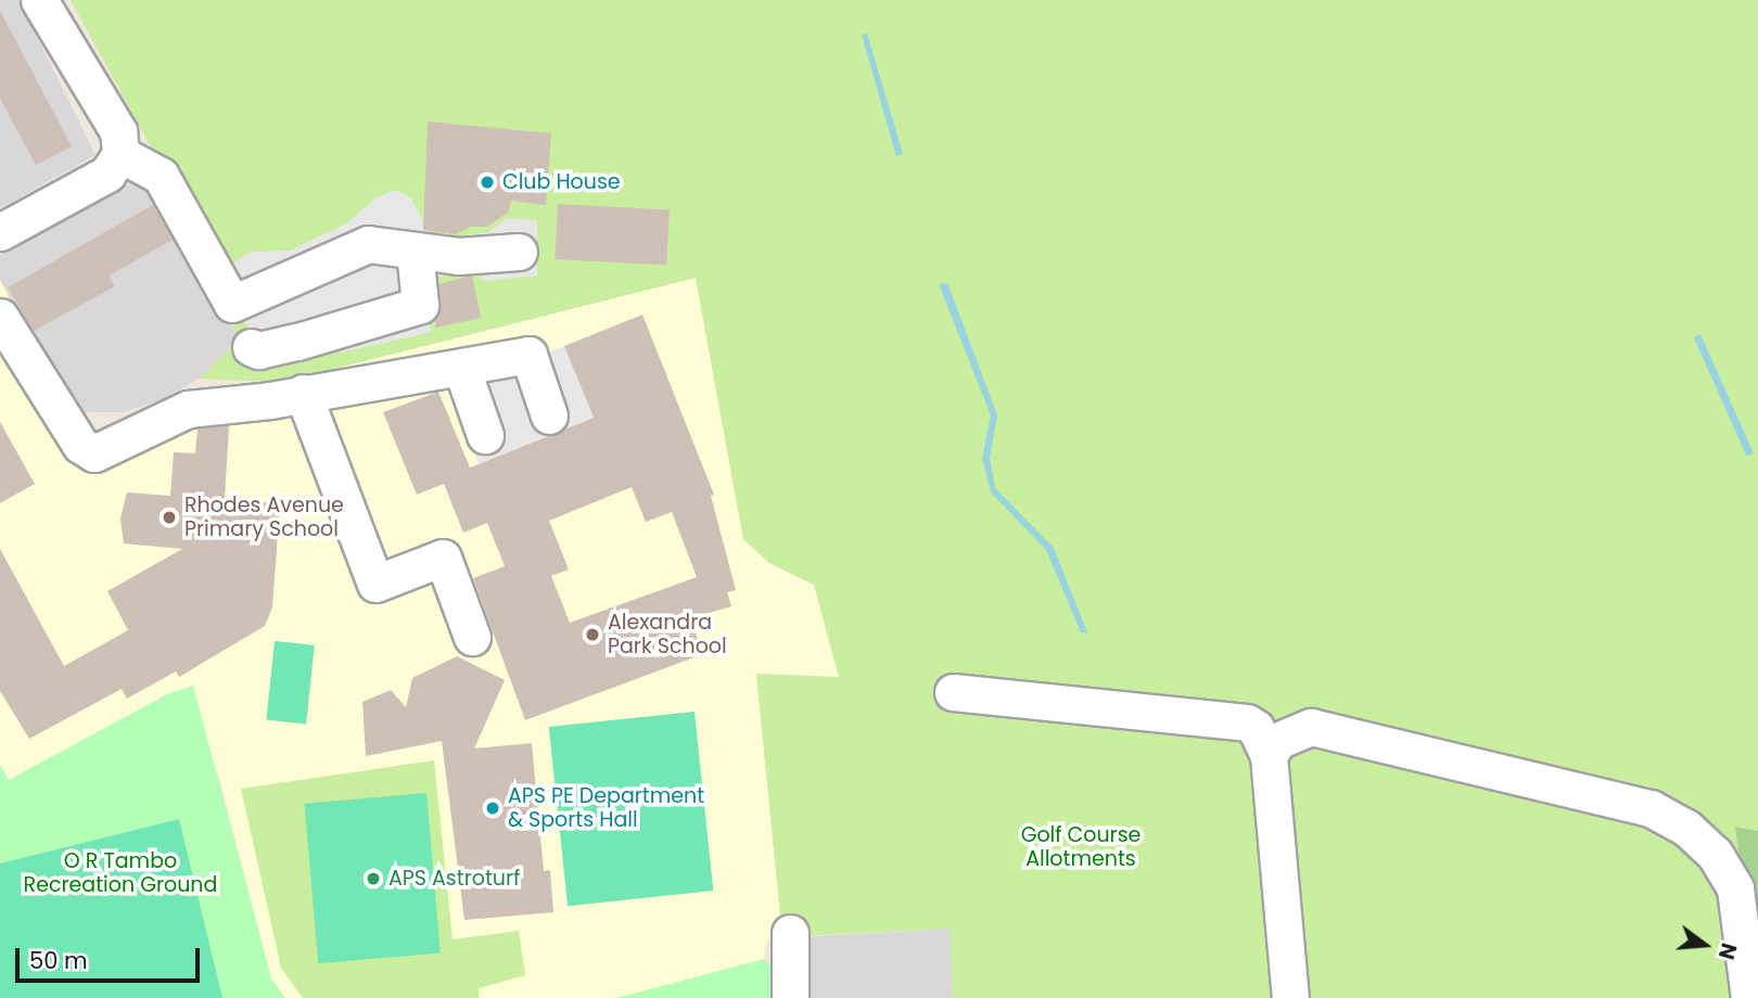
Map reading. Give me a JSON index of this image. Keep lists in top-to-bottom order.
{
  "parks": ["Golf Course Allotments", "O R Tambo Recreation Ground"],
  "places": [
    "Club House",
    "Rhodes Avenue Primary School",
    "Alexandra Park School",
    "APS PE Department & Sports Hall",
    "APS Astroturf"
  ],
  "scale_bar": "50 m",
  "north": "right"
}
